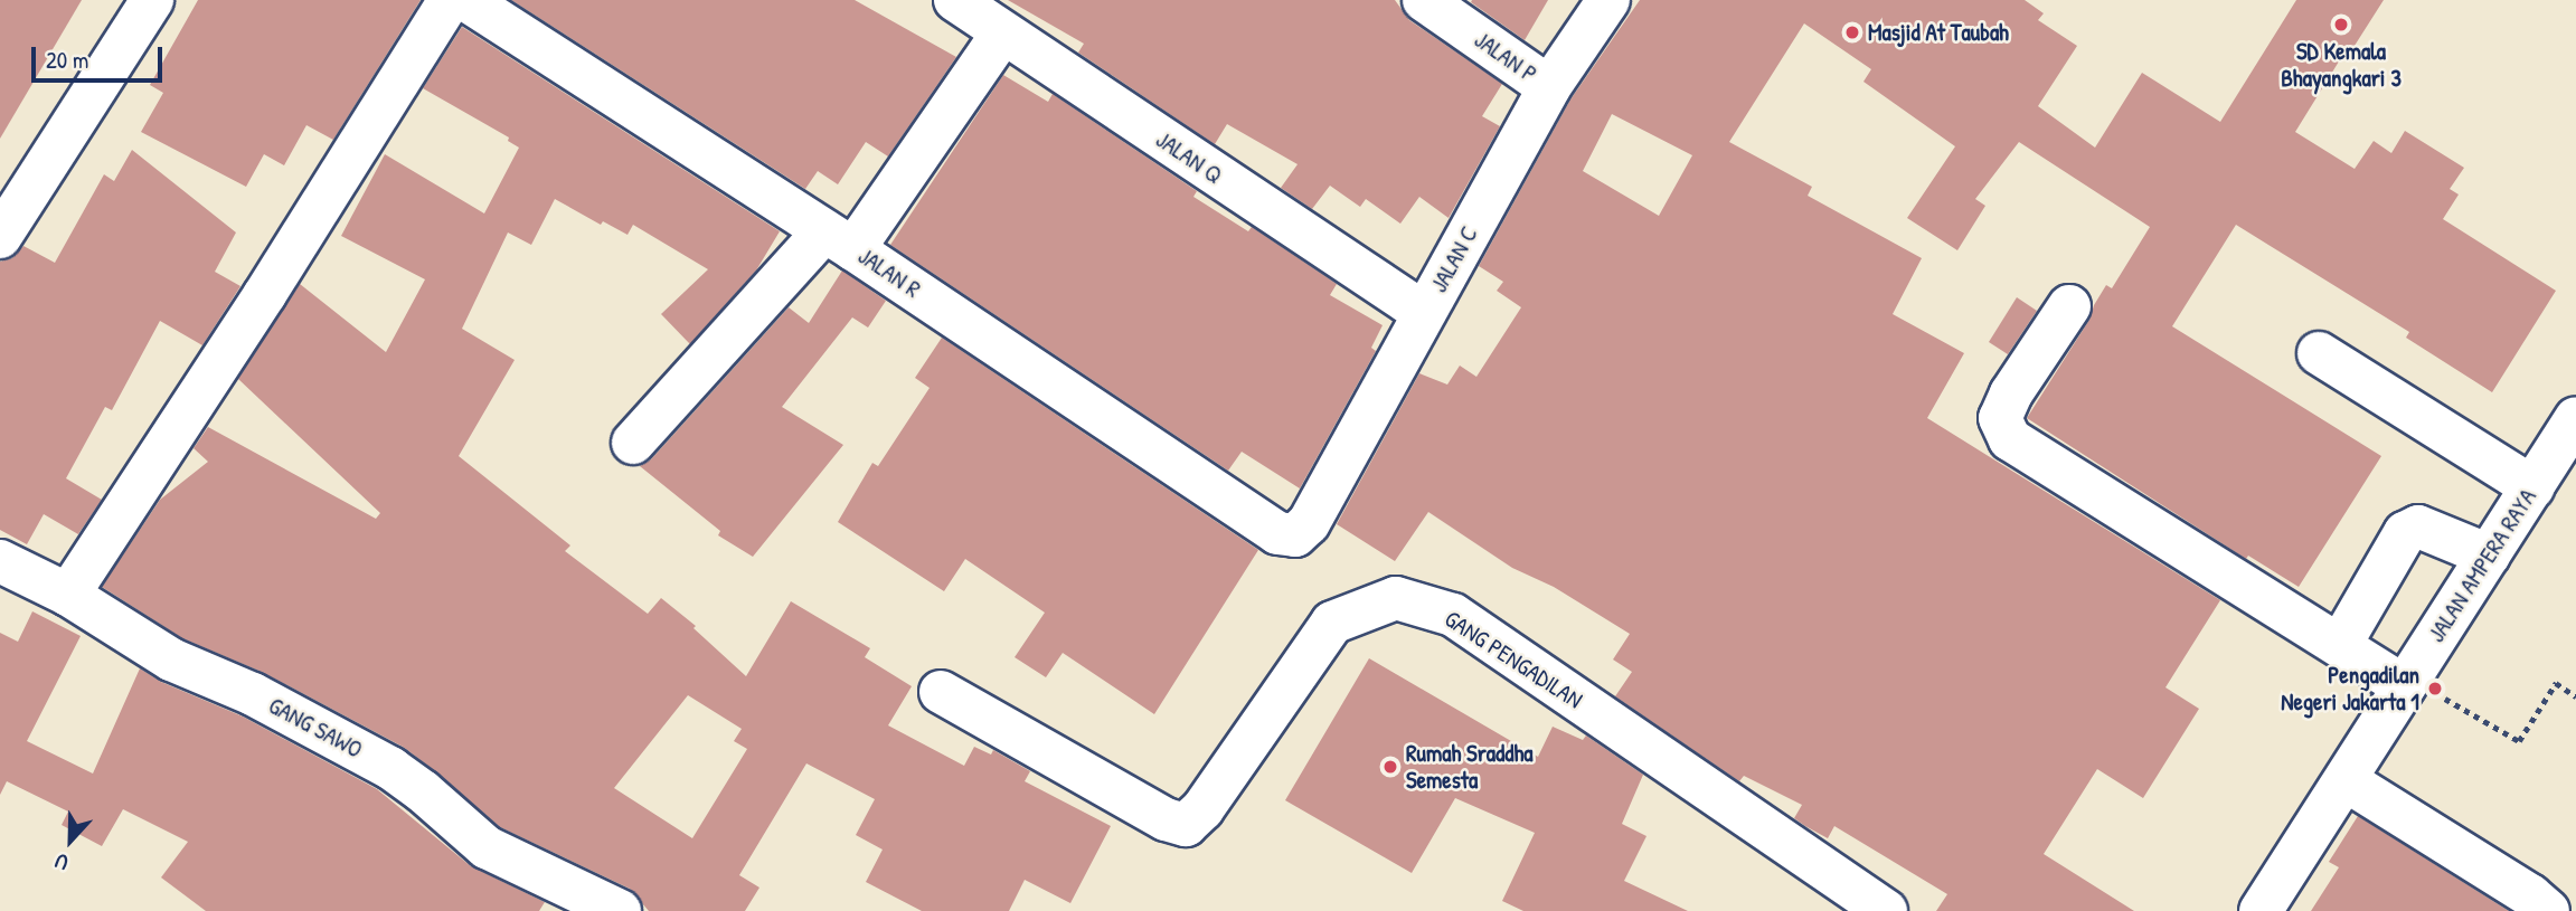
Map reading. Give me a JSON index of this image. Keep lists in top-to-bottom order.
{
  "streets": {
    "street": [
      "JALAN P",
      "JALAN Q",
      "JALAN C",
      "JALAN R",
      "JALAN AMPERA RAYA",
      "GANG PENGADILAN",
      "GANG SAWO"
    ]
  },
  "crossings": [
    ["JALAN P", "JALAN C"],
    ["JALAN Q", "JALAN C"],
    ["JALAN C", "JALAN R"]
  ],
  "places": [
    "SD Kemala Bhayangkari 3",
    "Masjid At Taubah",
    "Pengadilan Negeri Jakarta 1",
    "Rumah Sraddha Semesta"
  ],
  "scale_bar": "20 m",
  "north": "bottom"
}
